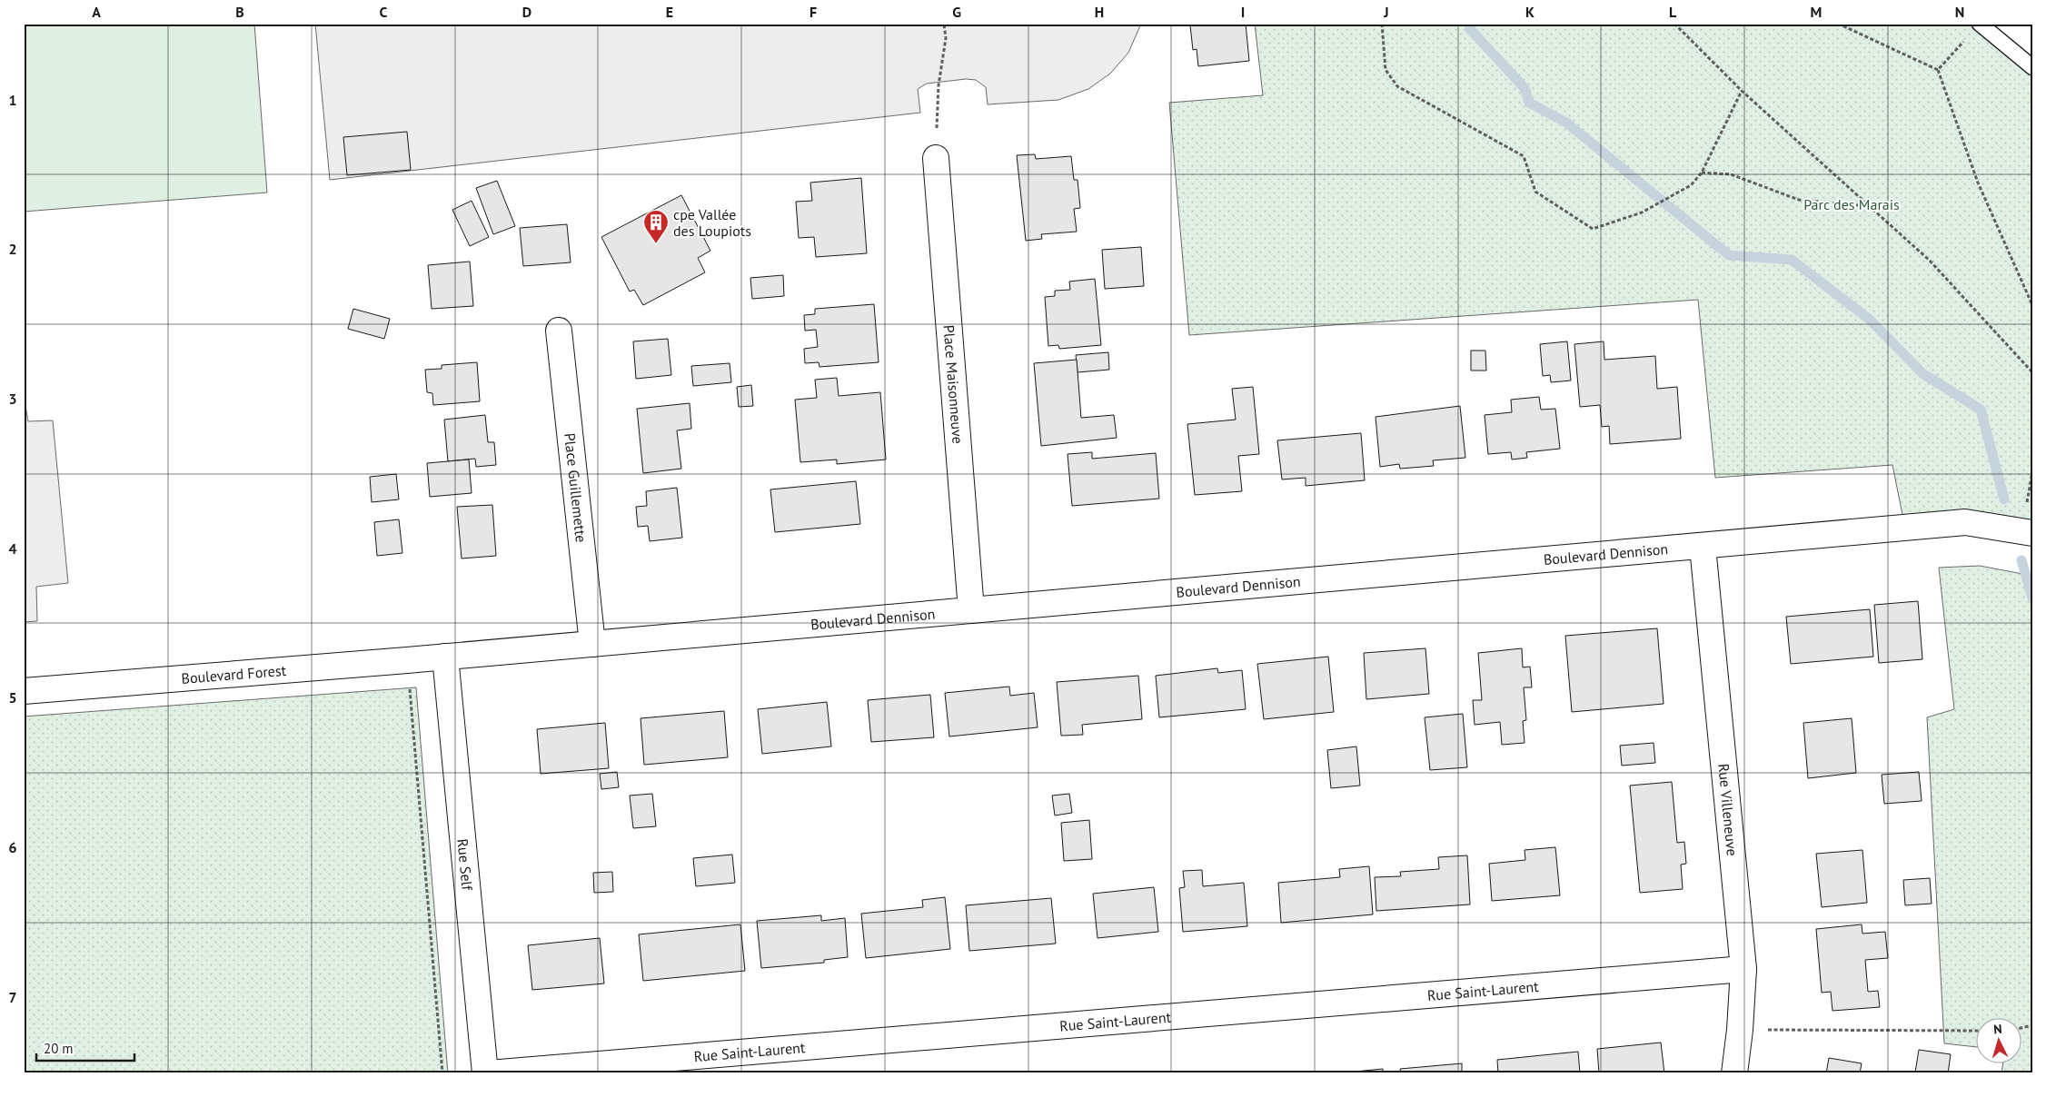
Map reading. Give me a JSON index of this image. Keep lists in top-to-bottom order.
{
  "streets": {
    "street": [
      "Place Maisonneuve",
      "Place Guillemette",
      "Boulevard Dennison",
      "Boulevard Forest",
      "Rue Villeneuve",
      "Rue Self",
      "Rue Saint-Laurent"
    ]
  },
  "crossings": [
    ["Place Maisonneuve", "Boulevard Dennison"],
    ["Place Guillemette", "Boulevard Dennison"],
    ["Boulevard Dennison", "Boulevard Forest"],
    ["Boulevard Dennison", "Rue Villeneuve"],
    ["Boulevard Dennison", "Rue Self"],
    ["Boulevard Forest", "Rue Self"],
    ["Rue Villeneuve", "Rue Saint-Laurent"]
  ],
  "parks": ["Parc des Marais"],
  "places": {
    "building": ["cpe Vallée des Loupiots"]
  },
  "scale_bar": "20 m",
  "north": "top",
  "grid": {
    "columns": [
      "A",
      "B",
      "C",
      "D",
      "E",
      "F",
      "G",
      "H",
      "I",
      "J",
      "K",
      "L",
      "M",
      "N"
    ],
    "rows": [
      "1",
      "2",
      "3",
      "4",
      "5",
      "6",
      "7"
    ]
  }
}
